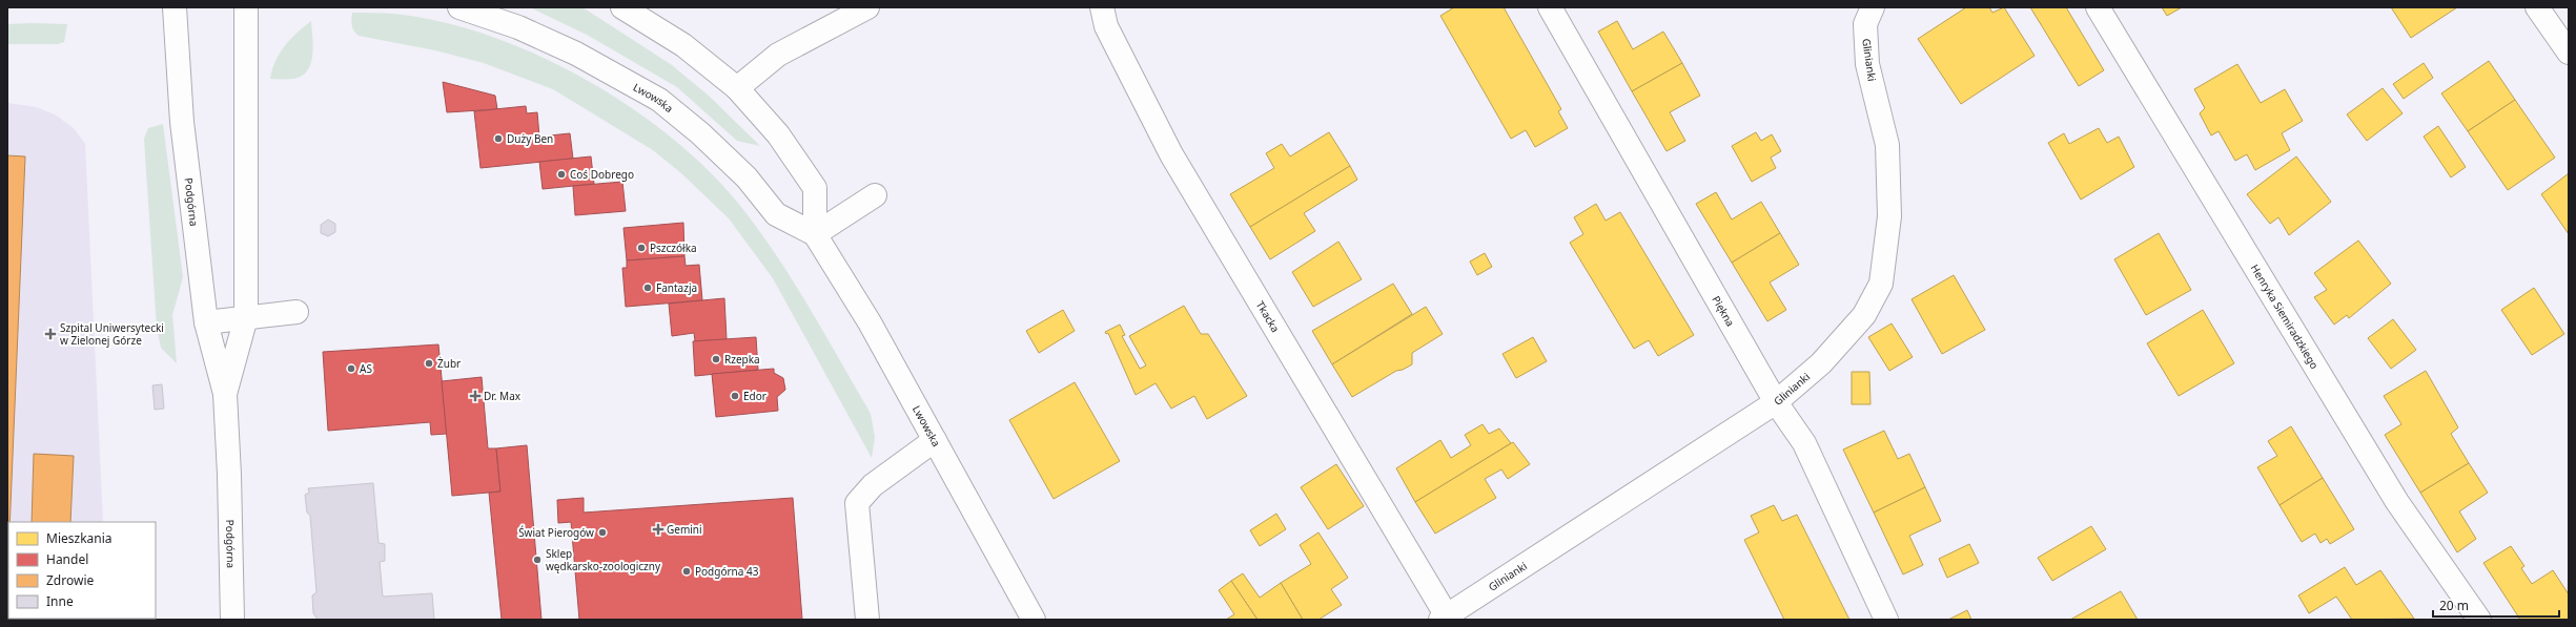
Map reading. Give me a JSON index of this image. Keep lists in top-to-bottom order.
{
  "streets": {
    "street": [
      "Glinianki",
      "Lwowska",
      "Podgórna",
      "Piękna",
      "Henryka Siemiradzkiego",
      "Tkacka"
    ]
  },
  "crossings": [
    ["Glinianki", "Piękna"],
    ["Glinianki", "Tkacka"]
  ],
  "places": {
    "other": [
      "Duży Ben",
      "Coś Dobrego",
      "Pszczółka",
      "Fantazja",
      "Rzepka",
      "Żubr",
      "AS",
      "Edor",
      "Świat Pierogów",
      "Sklep wędkarsko-zoologiczny",
      "Podgórna 43"
    ],
    "health": ["Szpital Uniwersytecki w Zielonej Górze", "Dr. Max", "Gemini"]
  },
  "legend": [
    "Mieszkania",
    "Handel",
    "Zdrowie",
    "Inne"
  ],
  "scale_bar": "20 m"
}
